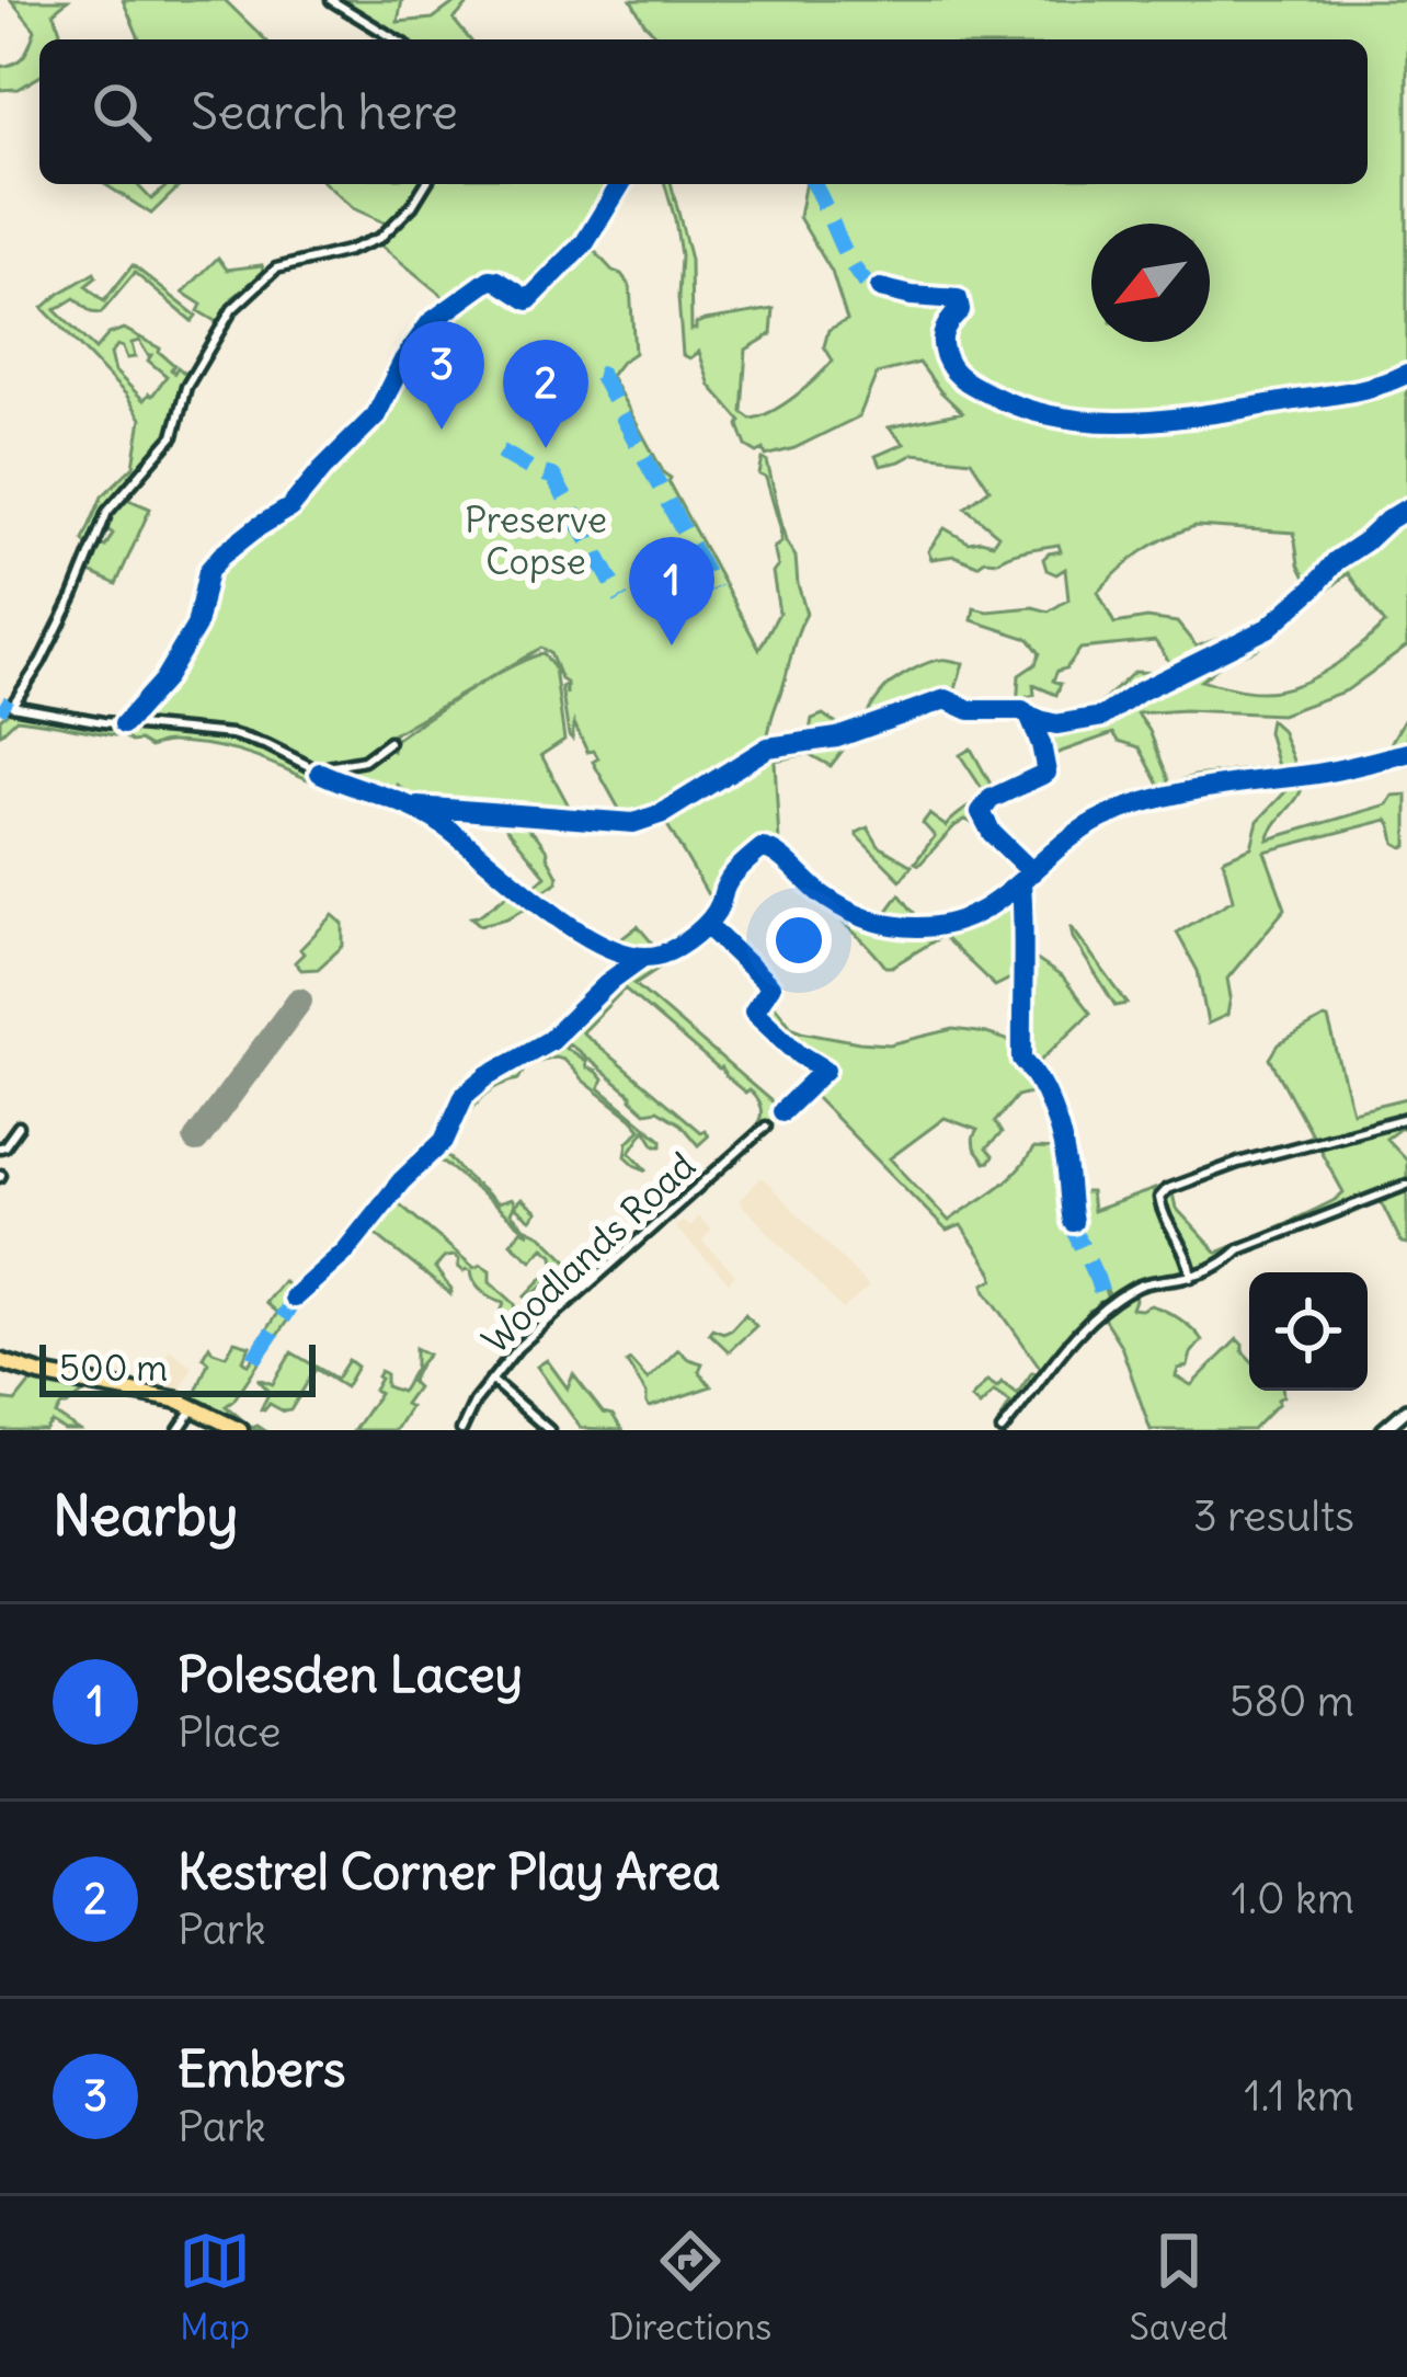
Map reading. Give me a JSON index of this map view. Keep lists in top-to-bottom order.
{
  "streets": {
    "street": ["Woodlands Road"]
  },
  "parks": ["Preserve Copse"],
  "scale_bar": "500 m",
  "north": "bottom left",
  "page": {
    "search": "Search here",
    "pins": ["3", "2", "1"],
    "scale": "500 m",
    "heading": ["Nearby", "3 results"],
    "list": [
      {
        "mark": "1",
        "name": "Polesden Lacey",
        "note": "Place",
        "value": "580 m"
      },
      {
        "mark": "2",
        "name": "Kestrel Corner Play Area",
        "note": "Park",
        "value": "1.0 km"
      },
      {
        "mark": "3",
        "name": "Embers",
        "note": "Park",
        "value": "1.1 km"
      }
    ],
    "nav": ["Map", "Directions", "Saved"]
  }
}
